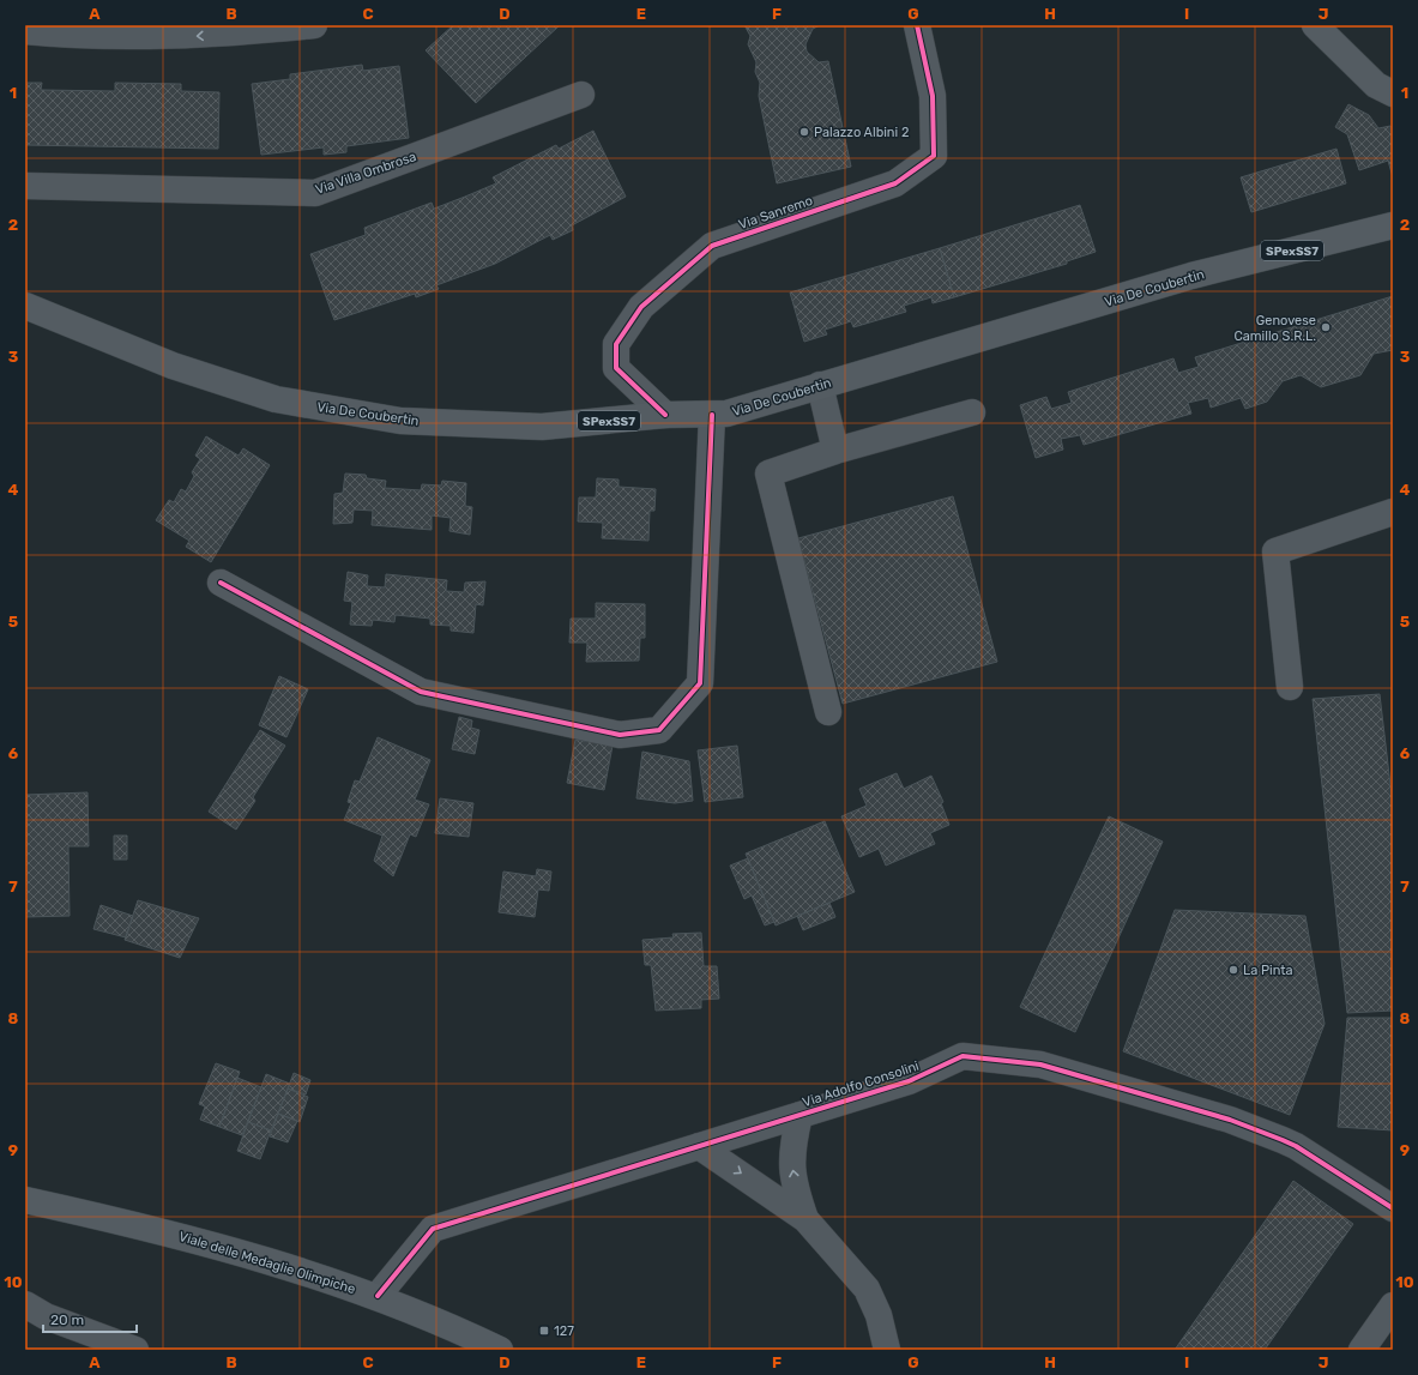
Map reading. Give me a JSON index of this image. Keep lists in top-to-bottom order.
{
  "streets": {
    "main road": ["SPexSS7", "Via De Coubertin", "Viale delle Medaglie Olimpiche"],
    "street": ["Via Villa Ombrosa", "Via Sanremo", "Via Adolfo Consolini"]
  },
  "crossings": [
    ["Via Sanremo", "Via De Coubertin"],
    ["Via Adolfo Consolini", "Viale delle Medaglie Olimpiche"]
  ],
  "places": {
    "other": ["Palazzo Albini 2", "Genovese Camillo S.R.L.", "La Pinta"],
    "transit": ["127"]
  },
  "scale_bar": "20 m",
  "grid": {
    "columns": [
      "A",
      "B",
      "C",
      "D",
      "E",
      "F",
      "G",
      "H",
      "I",
      "J"
    ],
    "rows": [
      "1",
      "2",
      "3",
      "4",
      "5",
      "6",
      "7",
      "8",
      "9",
      "10"
    ]
  }
}
